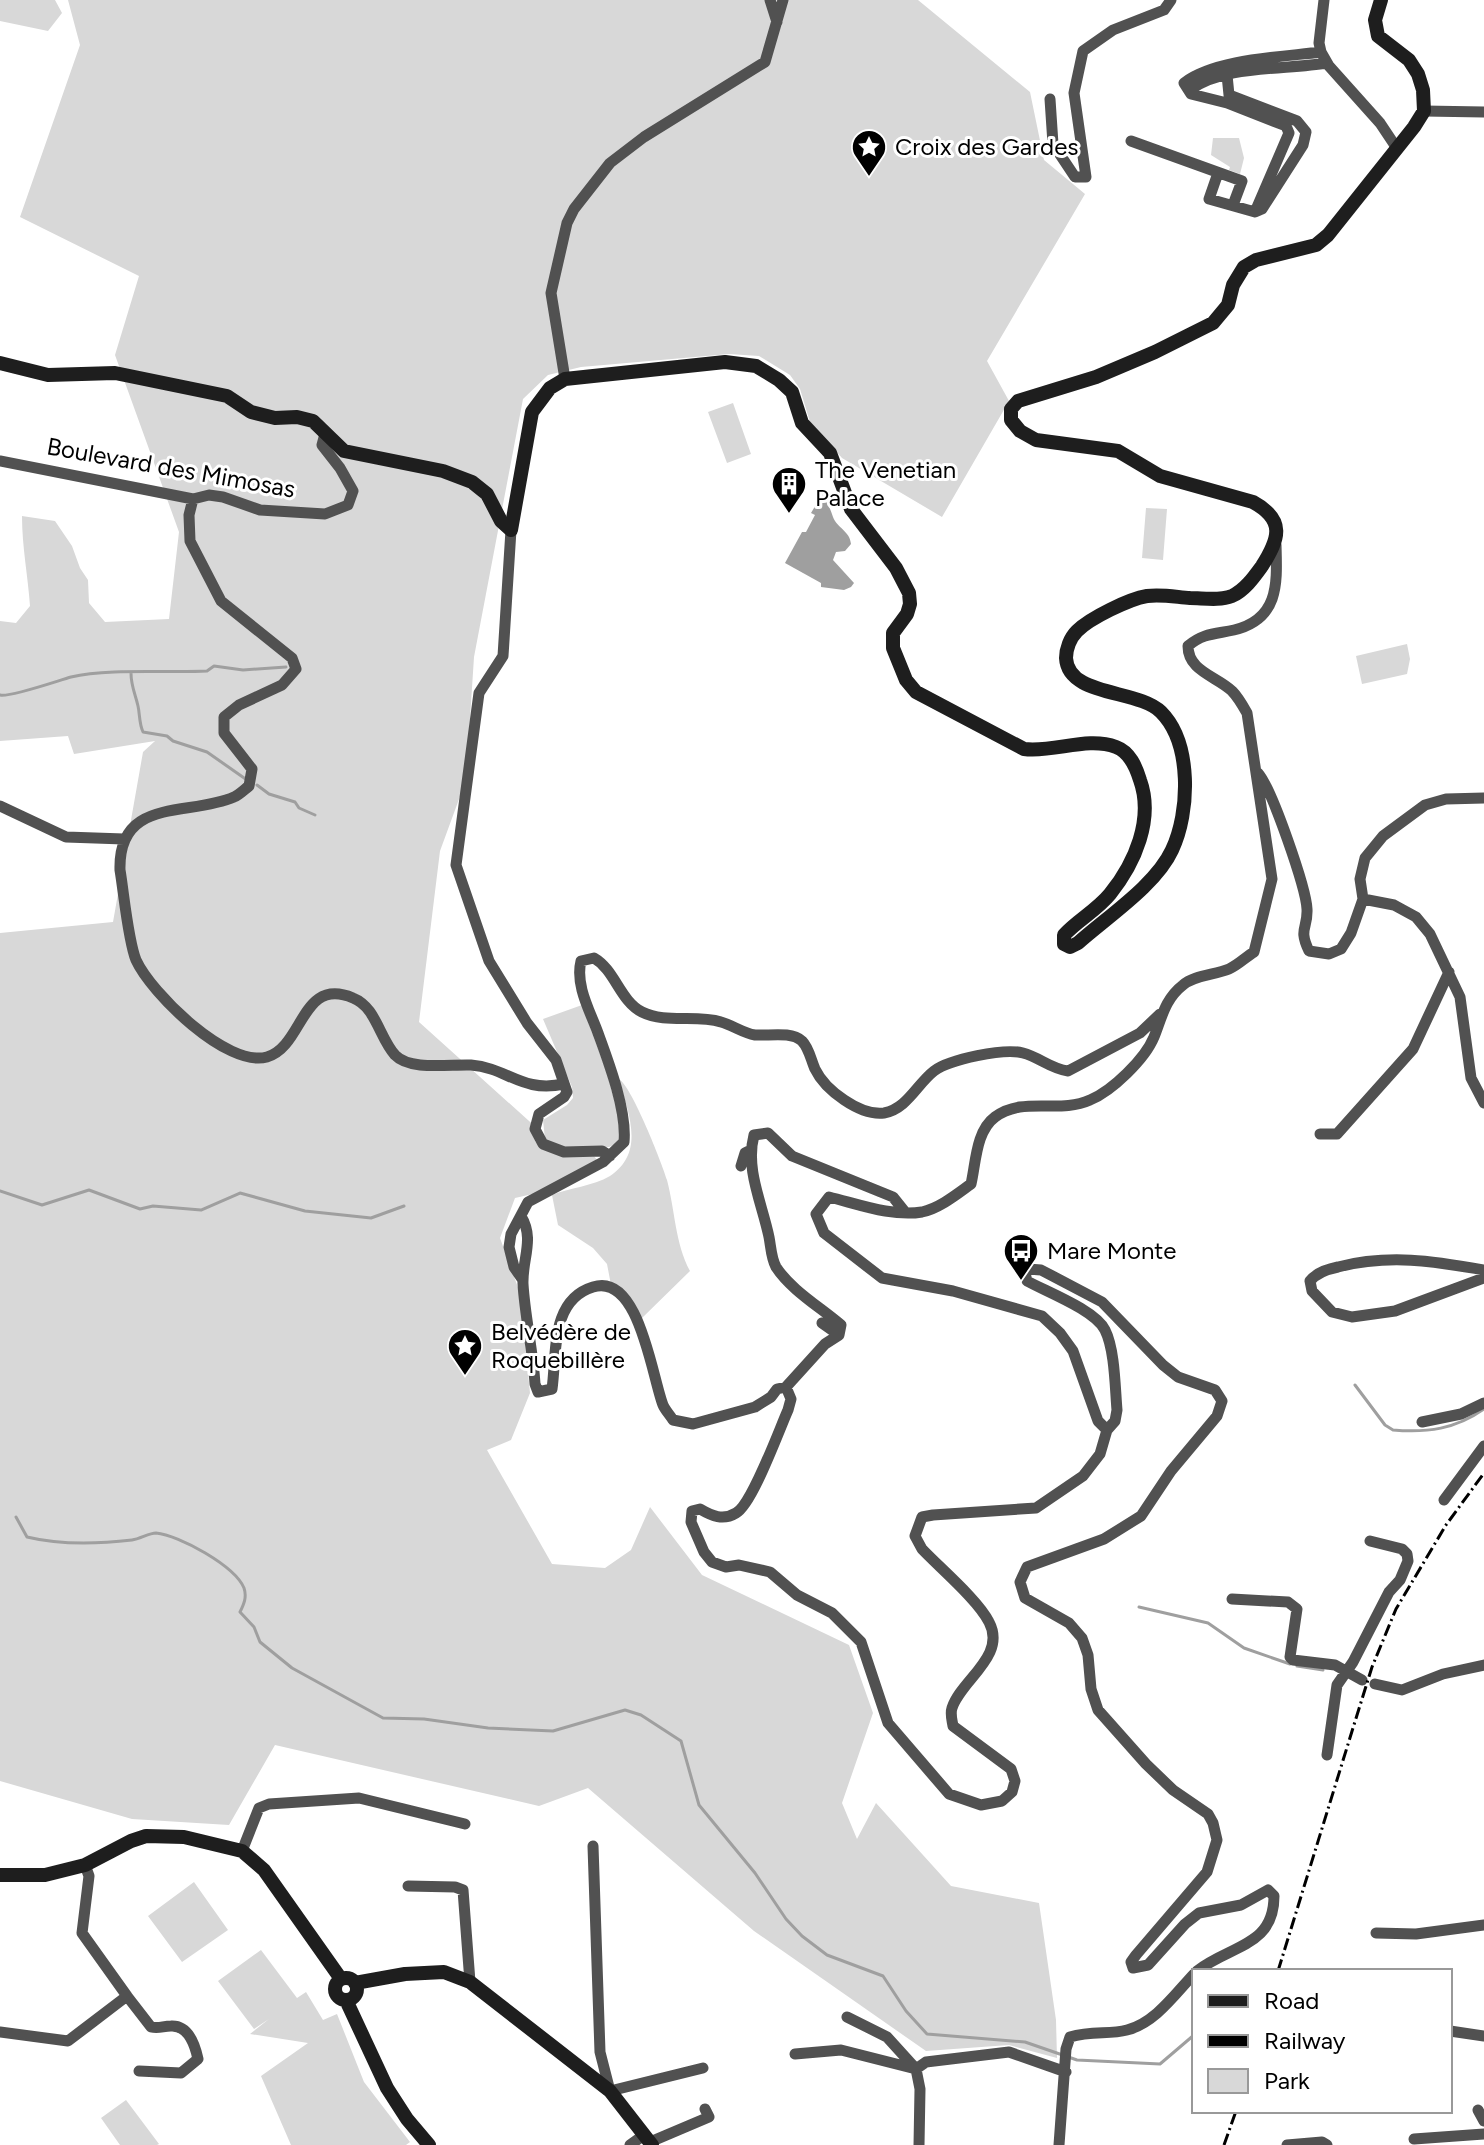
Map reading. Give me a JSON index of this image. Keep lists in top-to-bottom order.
{
  "streets": {
    "street": ["Boulevard des Mimosas"]
  },
  "places": {
    "place": ["Croix des Gardes", "Belvédère de Roquebillère"],
    "building": ["The Venetian Palace"],
    "bus stop": ["Mare Monte"]
  },
  "legend": ["Road", "Railway", "Park"]
}
